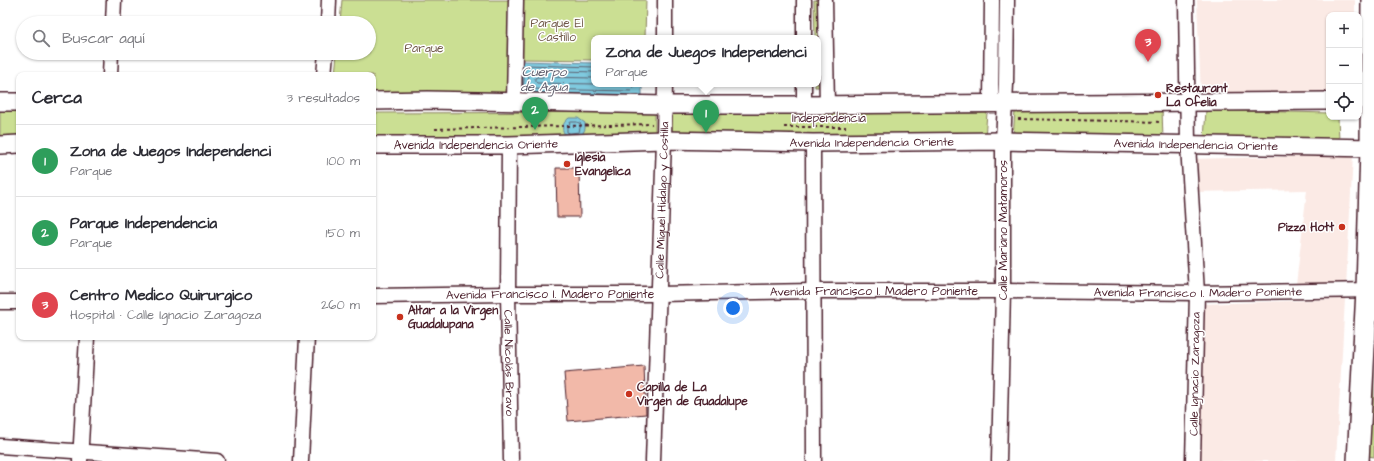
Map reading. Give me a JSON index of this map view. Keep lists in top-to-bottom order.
{
  "streets": {
    "street": [
      "Avenida Independencia Oriente",
      "Calle Miguel Hidalgo y Costilla",
      "Calle Mariano Matamoros",
      "Avenida Francisco I. Madero Poniente",
      "Calle Nicolás Bravo",
      "Calle Ignacio Zaragoza"
    ],
    "path": ["Independencia"]
  },
  "crossings": [
    ["Avenida Independencia Oriente", "Calle Miguel Hidalgo y Costilla"],
    ["Avenida Independencia Oriente", "Calle Mariano Matamoros"],
    ["Avenida Independencia Oriente", "Calle Nicolás Bravo"],
    ["Avenida Independencia Oriente", "Calle Ignacio Zaragoza"],
    ["Calle Miguel Hidalgo y Costilla", "Avenida Francisco I. Madero Poniente"],
    ["Calle Mariano Matamoros", "Avenida Francisco I. Madero Poniente"],
    ["Avenida Francisco I. Madero Poniente", "Calle Nicolás Bravo"],
    ["Avenida Francisco I. Madero Poniente", "Calle Ignacio Zaragoza"]
  ],
  "water": ["Cuerpo de Agua"],
  "parks": ["Parque El Castillo", "Parque"],
  "places": [
    "Restaurant La Ofelia",
    "Iglesia Evangelica",
    "Pizza Hott",
    "Altar a la Virgen Guadalupana",
    "Capilla de La Virgen de Guadalupe"
  ],
  "page": {
    "map_buttons": ["+", "−"],
    "search": "Buscar aquí",
    "pins": ["3", "2", "1"],
    "popup": ["Zona de Juegos Independenci", "Parque"],
    "heading": ["Cerca", "3 resultados"],
    "list": [
      {
        "mark": "1",
        "name": "Zona de Juegos Independenci",
        "note": "Parque",
        "value": "100 m"
      },
      {
        "mark": "2",
        "name": "Parque Independencia",
        "note": "Parque",
        "value": "150 m"
      },
      {
        "mark": "3",
        "name": "Centro Medico Quirurgico",
        "note": "Hospital · Calle Ignacio Zaragoza",
        "value": "260 m"
      }
    ]
  }
}
